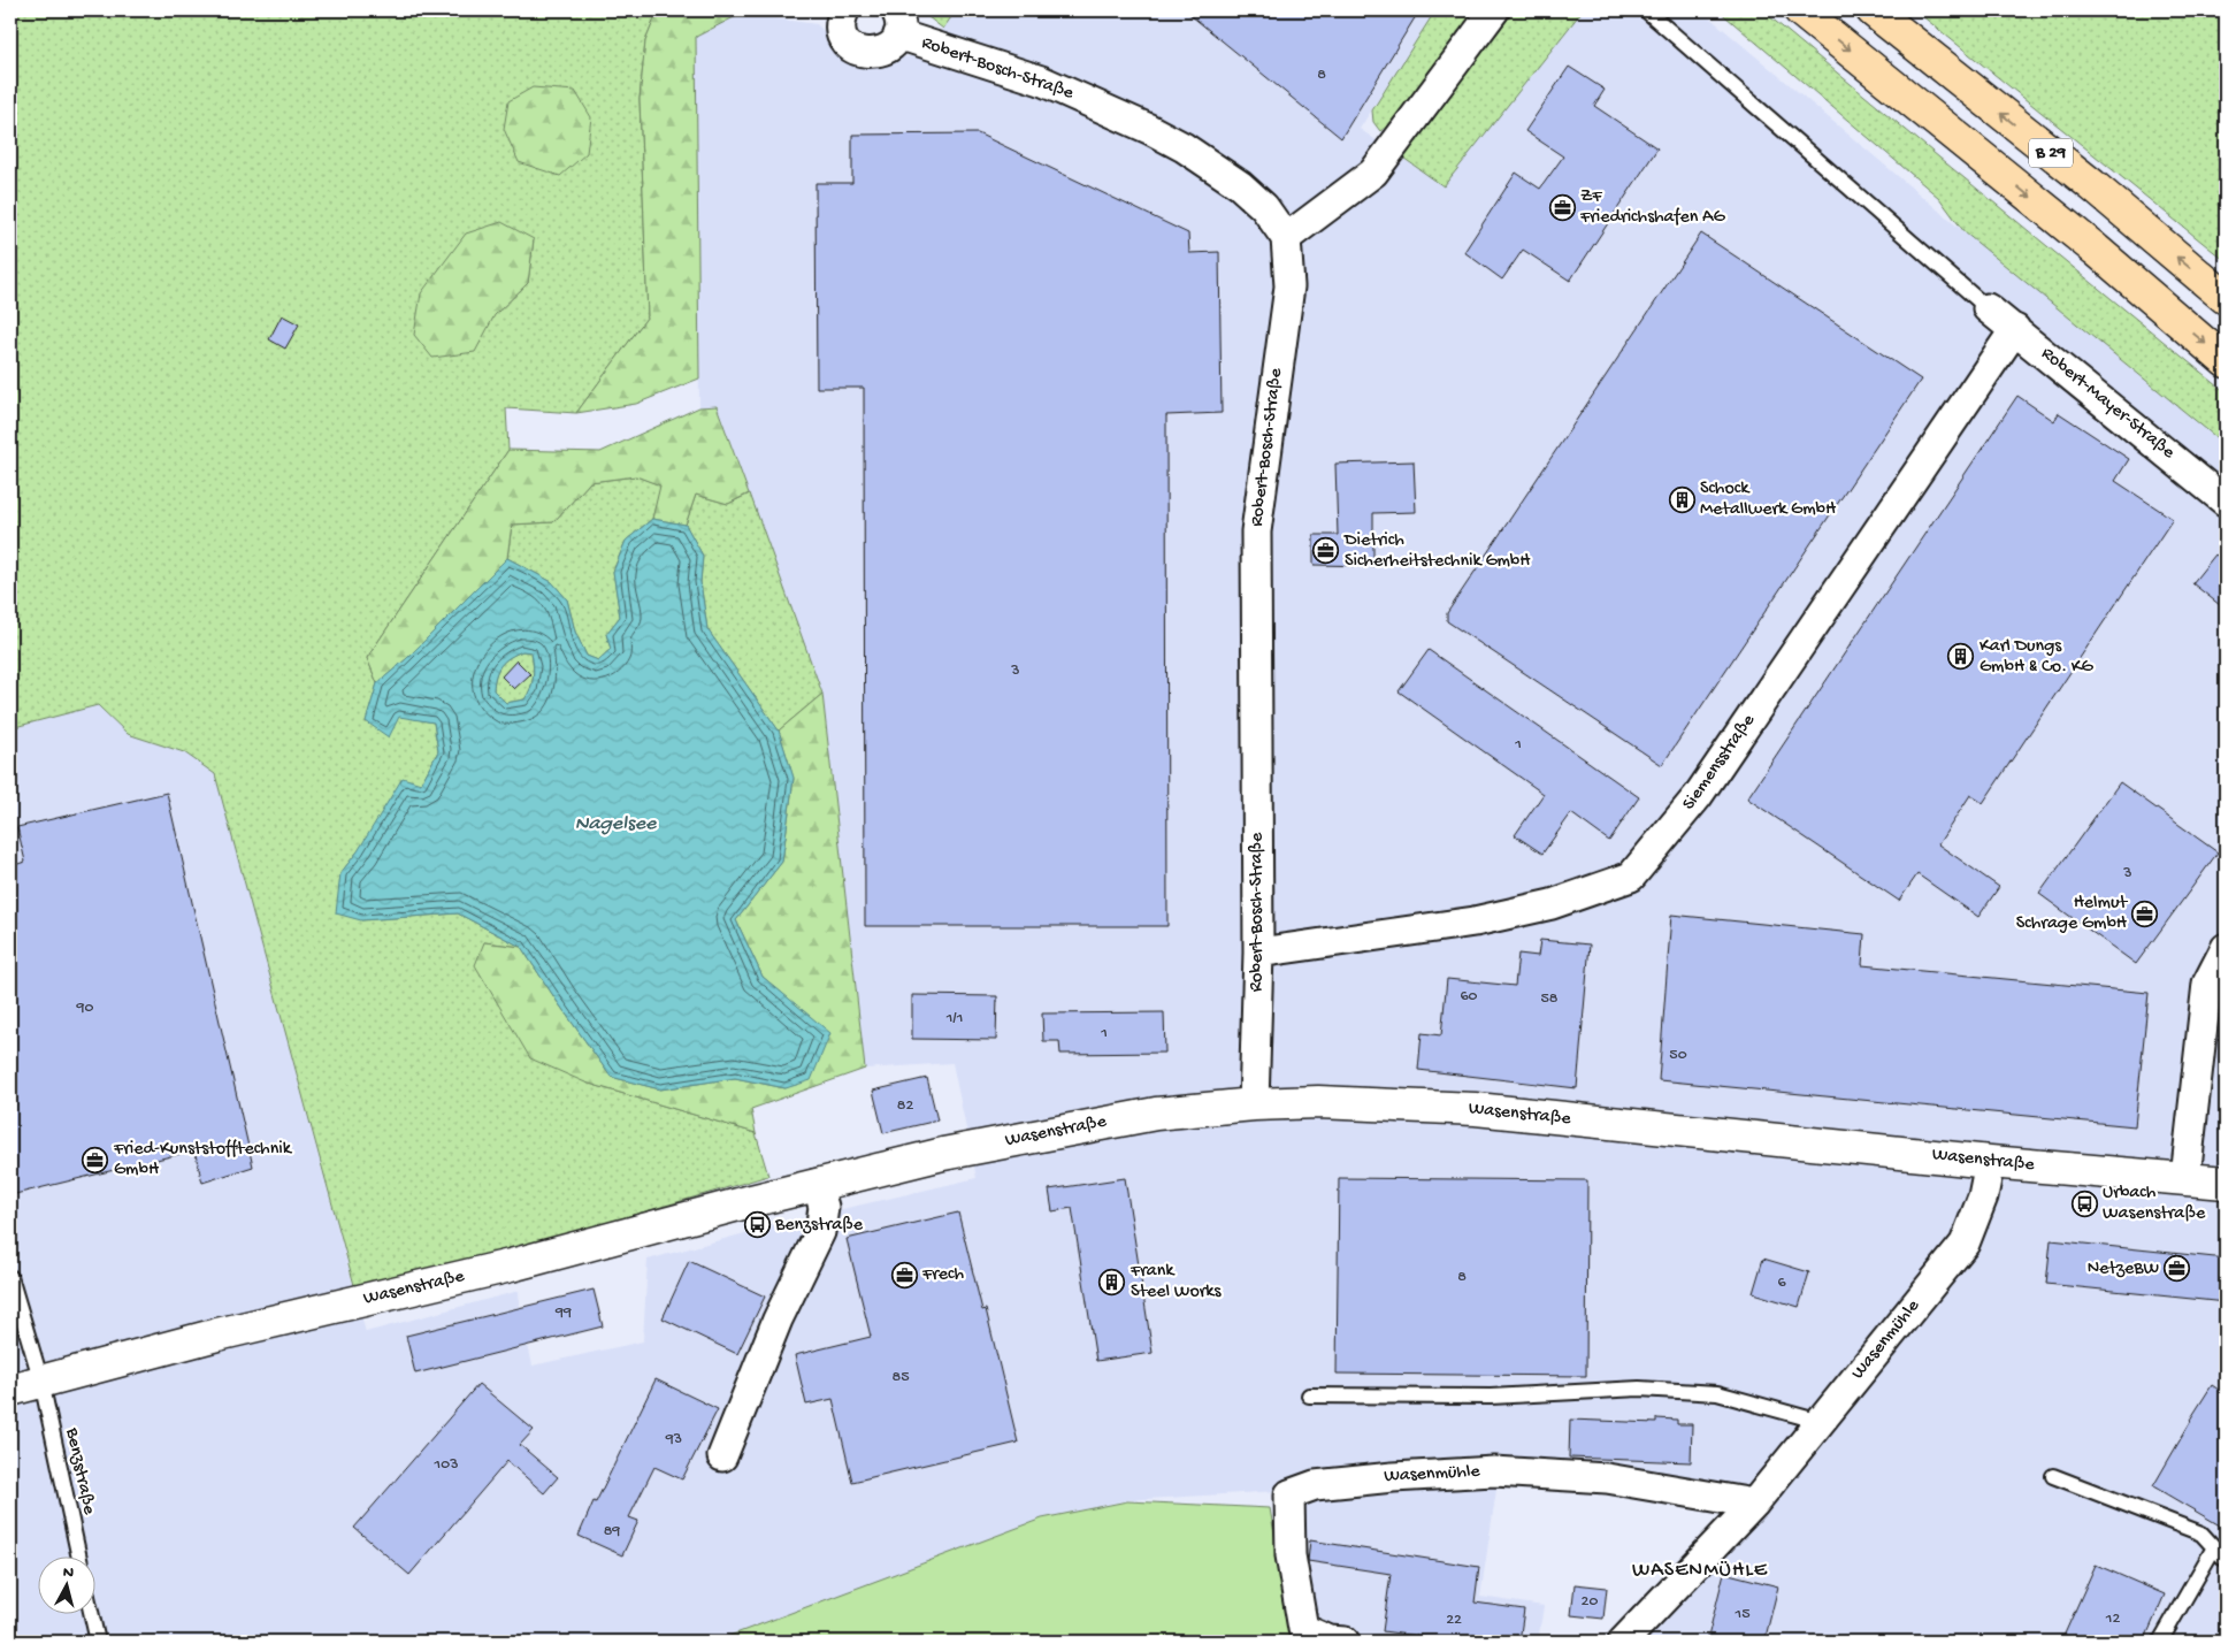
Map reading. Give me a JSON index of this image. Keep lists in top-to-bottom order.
{
  "streets": {
    "highway": ["B 29"],
    "street": [
      "Robert-Bosch-Straße",
      "Robert-Mayer-Straße",
      "Siemensstraße",
      "Wasenstraße",
      "Wasenmühle"
    ],
    "lane": ["Benzstraße"]
  },
  "crossings": [
    ["Robert-Bosch-Straße", "Siemensstraße"],
    ["Robert-Bosch-Straße", "Wasenstraße"],
    ["Robert-Mayer-Straße", "Siemensstraße"],
    ["Wasenstraße", "Wasenmühle"],
    ["Wasenstraße", "Benzstraße"]
  ],
  "districts": ["WASENMÜHLE"],
  "water": ["Nagelsee"],
  "places": {
    "office": [
      "ZF Friedrichshafen AG",
      "Dietrich Sicherheitstechnik GmbH",
      "Helmut Schrage GmbH",
      "Fried-Kunststofftechnik GmbH",
      "NetzeBW",
      "Frech"
    ],
    "building": ["Schock Metallwerk GmbH", "Karl Dungs GmbH & Co. KG", "Frank Steel Works"],
    "bus stop": ["Urbach Wasenstraße", "Benzstraße"]
  },
  "house_numbers": [
    "8",
    "3",
    "1",
    "3",
    "60",
    "58",
    "90",
    "1/1",
    "1",
    "50",
    "82",
    "8",
    "6",
    "99",
    "85",
    "93",
    "103",
    "89",
    "20",
    "15",
    "12",
    "22"
  ],
  "north": "top"
}
